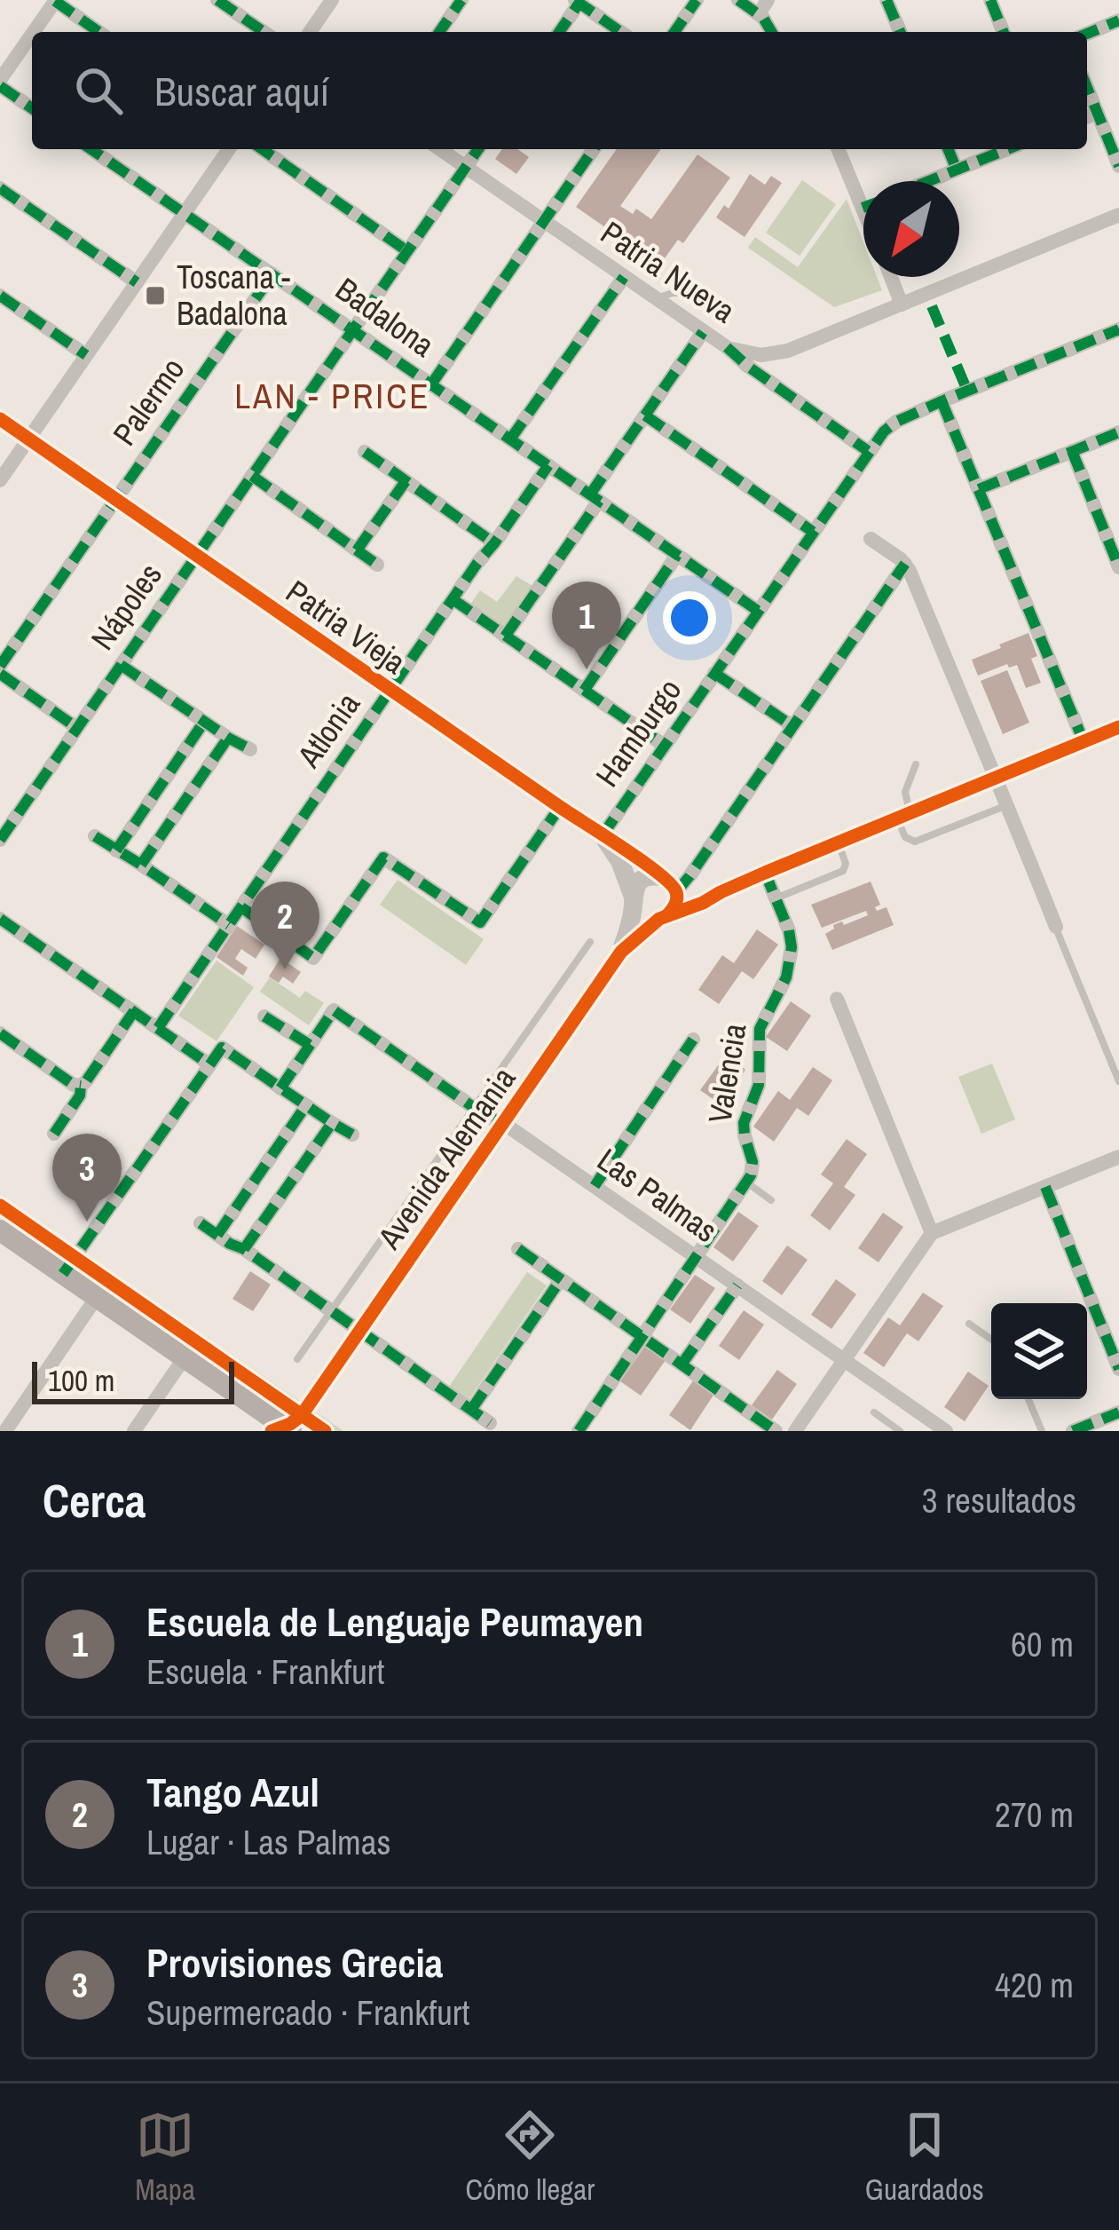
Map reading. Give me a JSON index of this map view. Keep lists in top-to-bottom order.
{
  "streets": {
    "street": [
      "Patria Nueva",
      "Badalona",
      "Palermo",
      "Nápoles",
      "Patria Vieja",
      "Atlonia",
      "Hamburgo",
      "Valencia",
      "Avenida Alemania",
      "Las Palmas"
    ]
  },
  "crossings": [
    ["Patria Nueva", "Nápoles"],
    ["Patria Nueva", "Hamburgo"],
    ["Badalona", "Palermo"],
    ["Badalona", "Nápoles"],
    ["Badalona", "Atlonia"],
    ["Badalona", "Hamburgo"],
    ["Palermo", "Patria Vieja"],
    ["Nápoles", "Patria Vieja"],
    ["Patria Vieja", "Atlonia"],
    ["Patria Vieja", "Hamburgo"],
    ["Patria Vieja", "Avenida Alemania"],
    ["Atlonia", "Hamburgo"],
    ["Valencia", "Avenida Alemania"],
    ["Avenida Alemania", "Las Palmas"]
  ],
  "districts": ["LAN - PRICE"],
  "places": {
    "transit": ["Toscana - Badalona"]
  },
  "scale_bar": "100 m",
  "north": "bottom left",
  "page": {
    "search": "Buscar aquí",
    "pins": ["1", "2", "3"],
    "scale": "100 m",
    "heading": ["Cerca", "3 resultados"],
    "list": [
      {
        "mark": "1",
        "name": "Escuela de Lenguaje Peumayen",
        "note": "Escuela · Frankfurt",
        "value": "60 m"
      },
      {
        "mark": "2",
        "name": "Tango Azul",
        "note": "Lugar · Las Palmas",
        "value": "270 m"
      },
      {
        "mark": "3",
        "name": "Provisiones Grecia",
        "note": "Supermercado · Frankfurt",
        "value": "420 m"
      }
    ],
    "nav": ["Mapa", "Cómo llegar", "Guardados"]
  }
}
